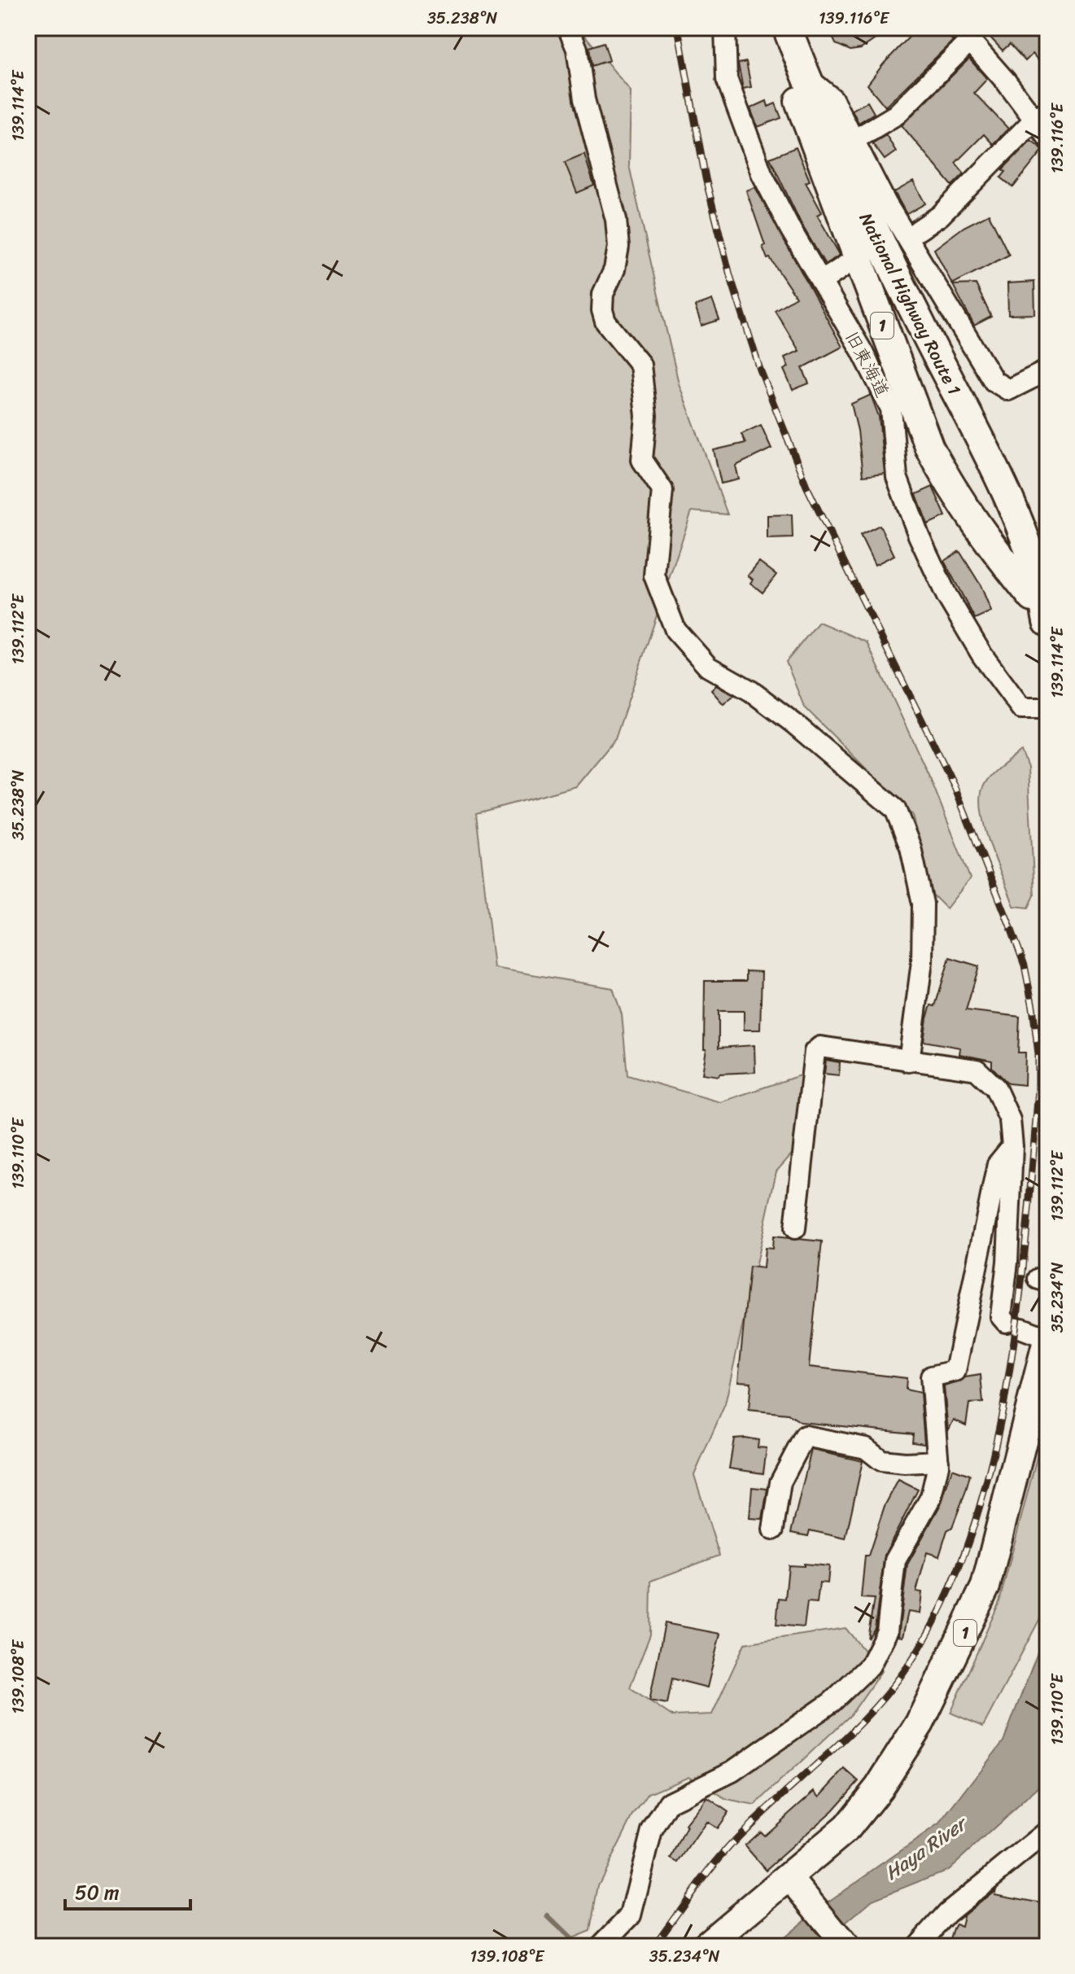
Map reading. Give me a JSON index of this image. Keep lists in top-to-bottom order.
{
  "streets": {
    "highway": ["National Highway Route 1", "1"],
    "street": ["旧東海道"]
  },
  "crossings": [
    ["National Highway Route 1", "1"]
  ],
  "water": ["Haya River"],
  "scale_bar": "50 m",
  "coordinates": [
    "35.238°N",
    "139.116°E",
    "139.114°E",
    "139.112°E",
    "139.110°E",
    "35.234°N",
    "139.108°E"
  ]
}
